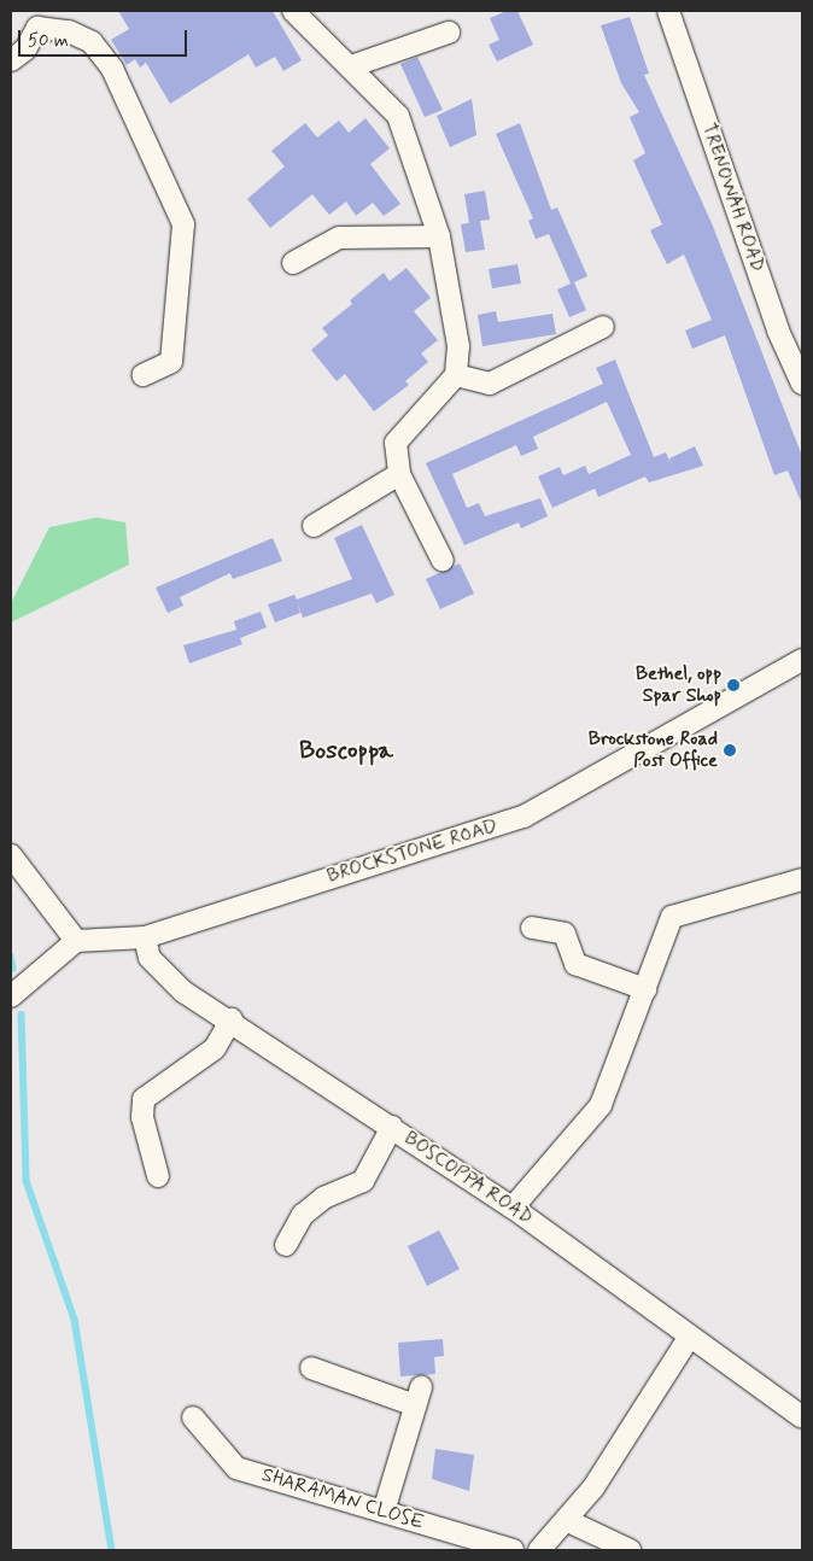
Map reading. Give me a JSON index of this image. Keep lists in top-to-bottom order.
{
  "streets": {
    "street": [
      "TRENOWAH ROAD",
      "BROCKSTONE ROAD",
      "BOSCOPPA ROAD",
      "SHARAMAN CLOSE"
    ]
  },
  "crossings": [
    ["BROCKSTONE ROAD", "BOSCOPPA ROAD"]
  ],
  "districts": ["Boscoppa"],
  "places": ["Bethel, opp Spar Shop", "Brockstone Road Post Office"],
  "scale_bar": "50 m"
}
